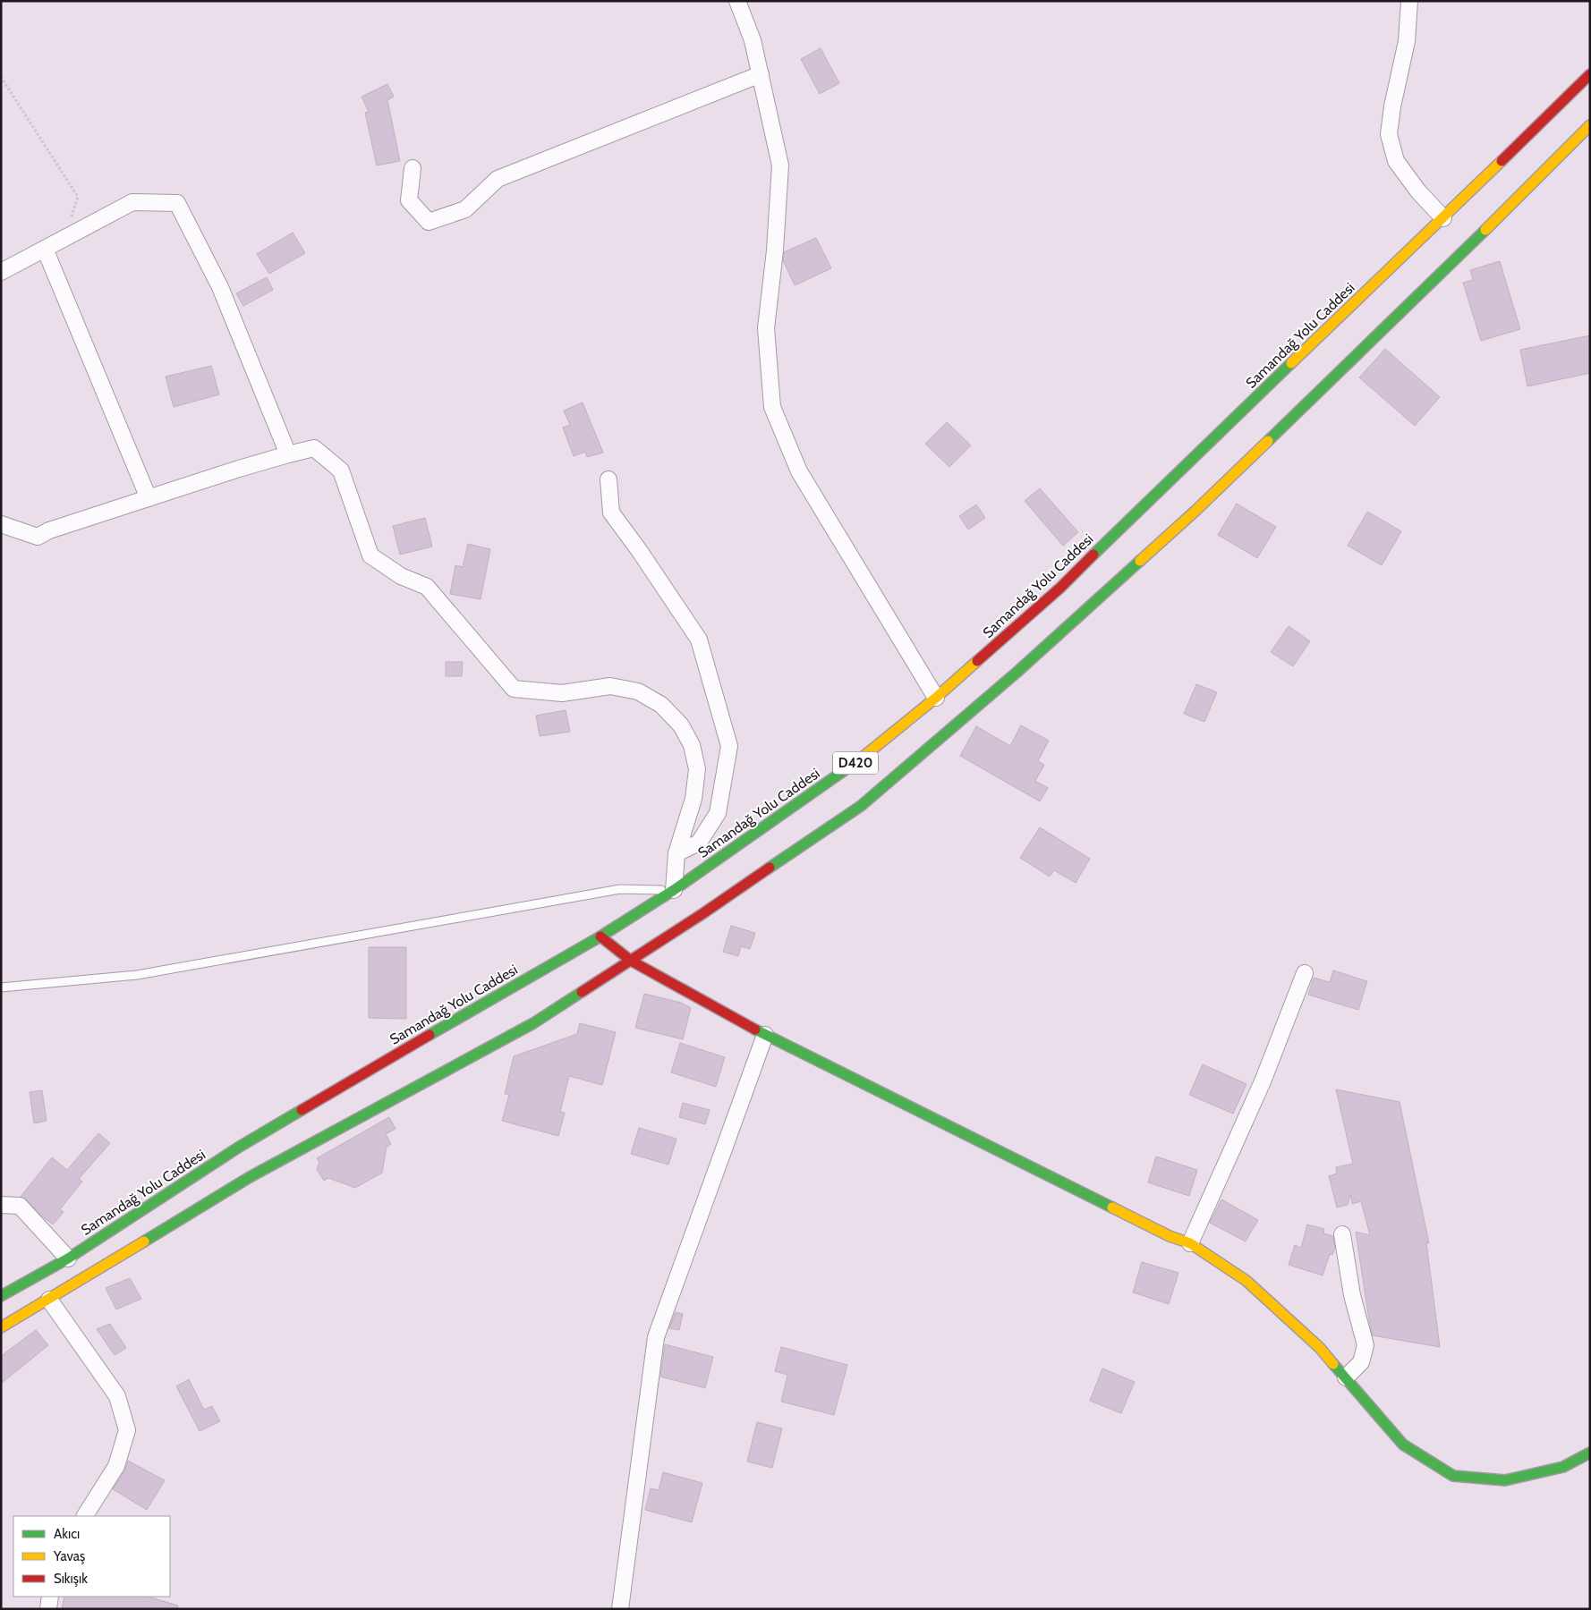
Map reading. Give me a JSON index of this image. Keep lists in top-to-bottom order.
{
  "streets": {
    "main road": ["Samandağ Yolu Caddesi", "D420"]
  },
  "legend": ["Akıcı", "Yavaş", "Sıkışık"]
}
